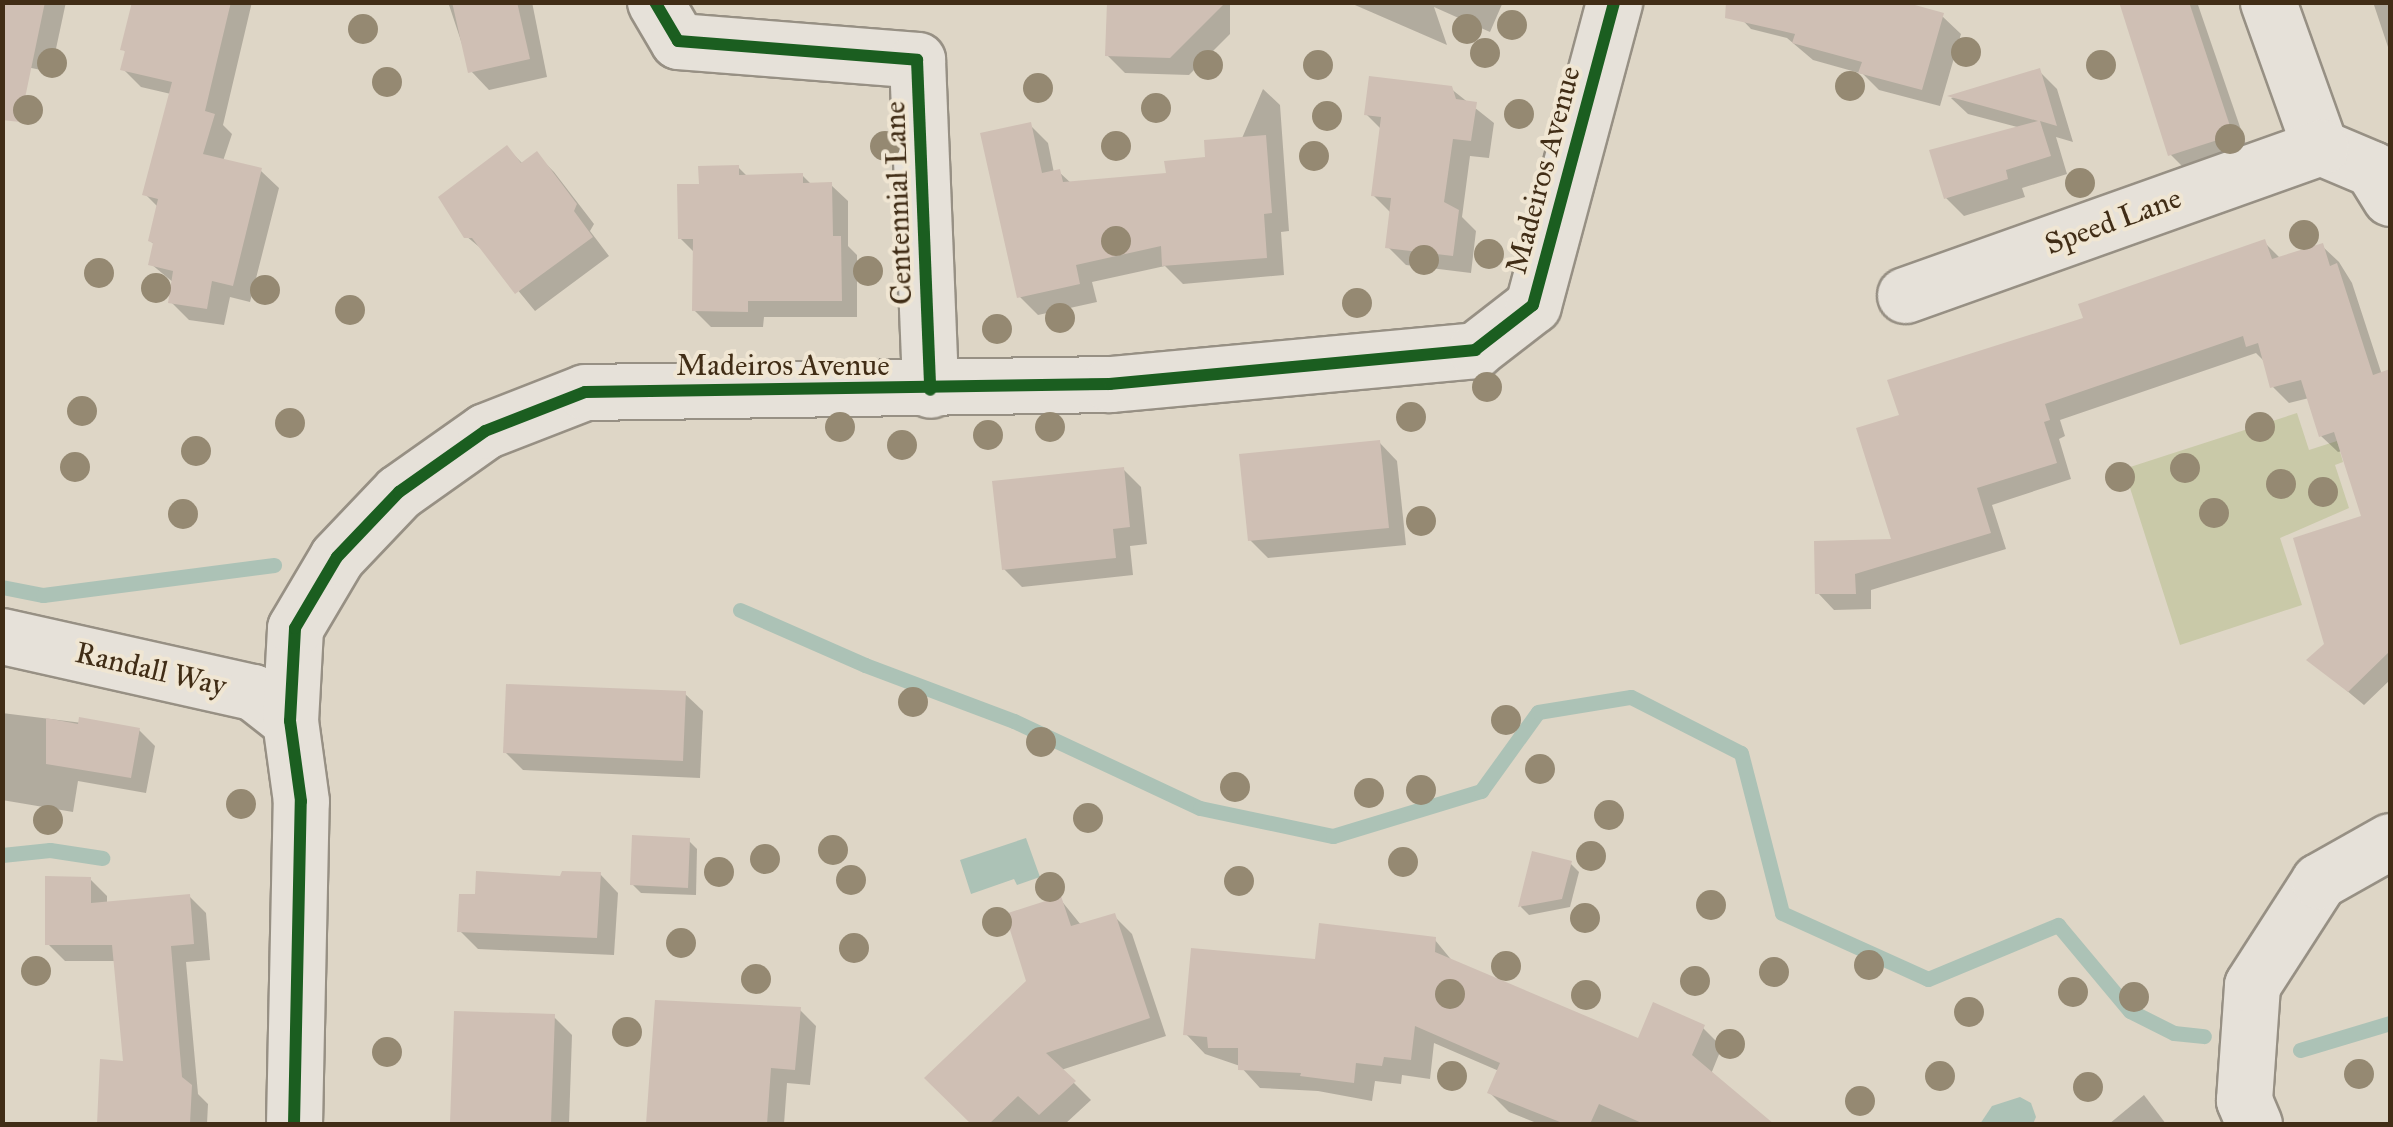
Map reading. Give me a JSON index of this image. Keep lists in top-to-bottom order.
{
  "streets": {
    "street": [
      "Madeiros Avenue",
      "Centennial Lane",
      "Speed Lane",
      "Randall Way"
    ]
  },
  "crossings": [
    ["Madeiros Avenue", "Centennial Lane"],
    ["Madeiros Avenue", "Randall Way"]
  ]
}
